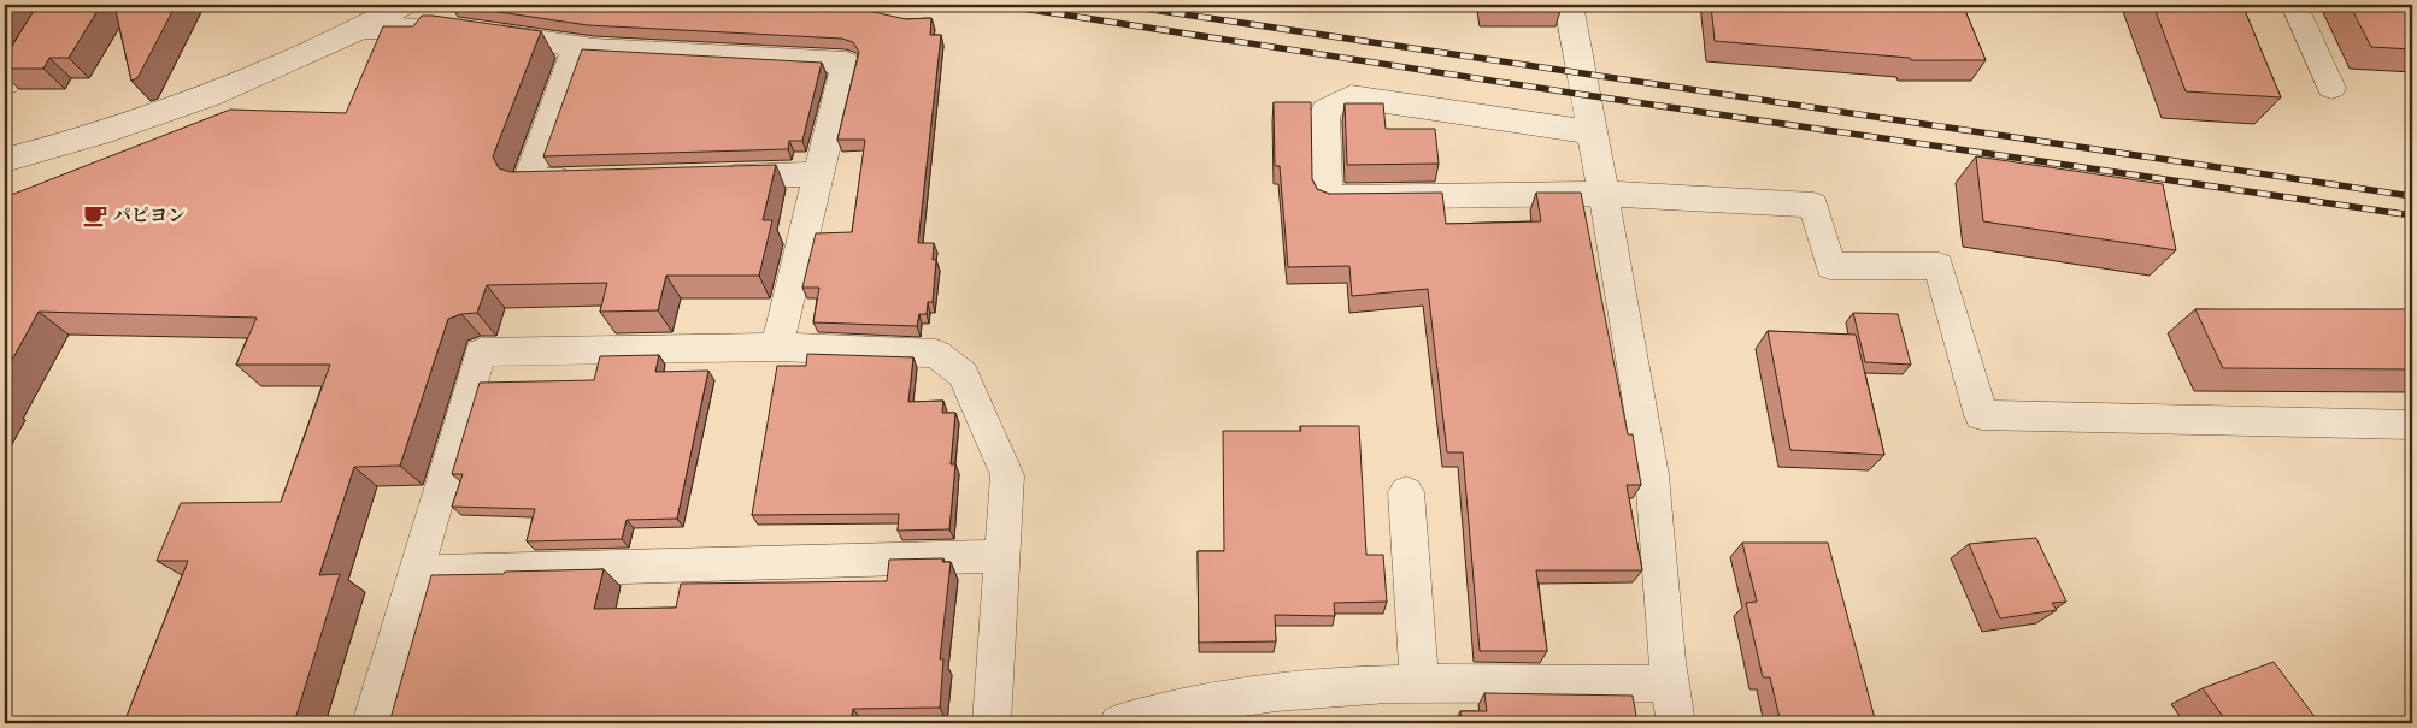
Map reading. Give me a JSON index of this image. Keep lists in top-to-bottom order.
{
  "places": {
    "cafe": ["パピヨン"]
  }
}
